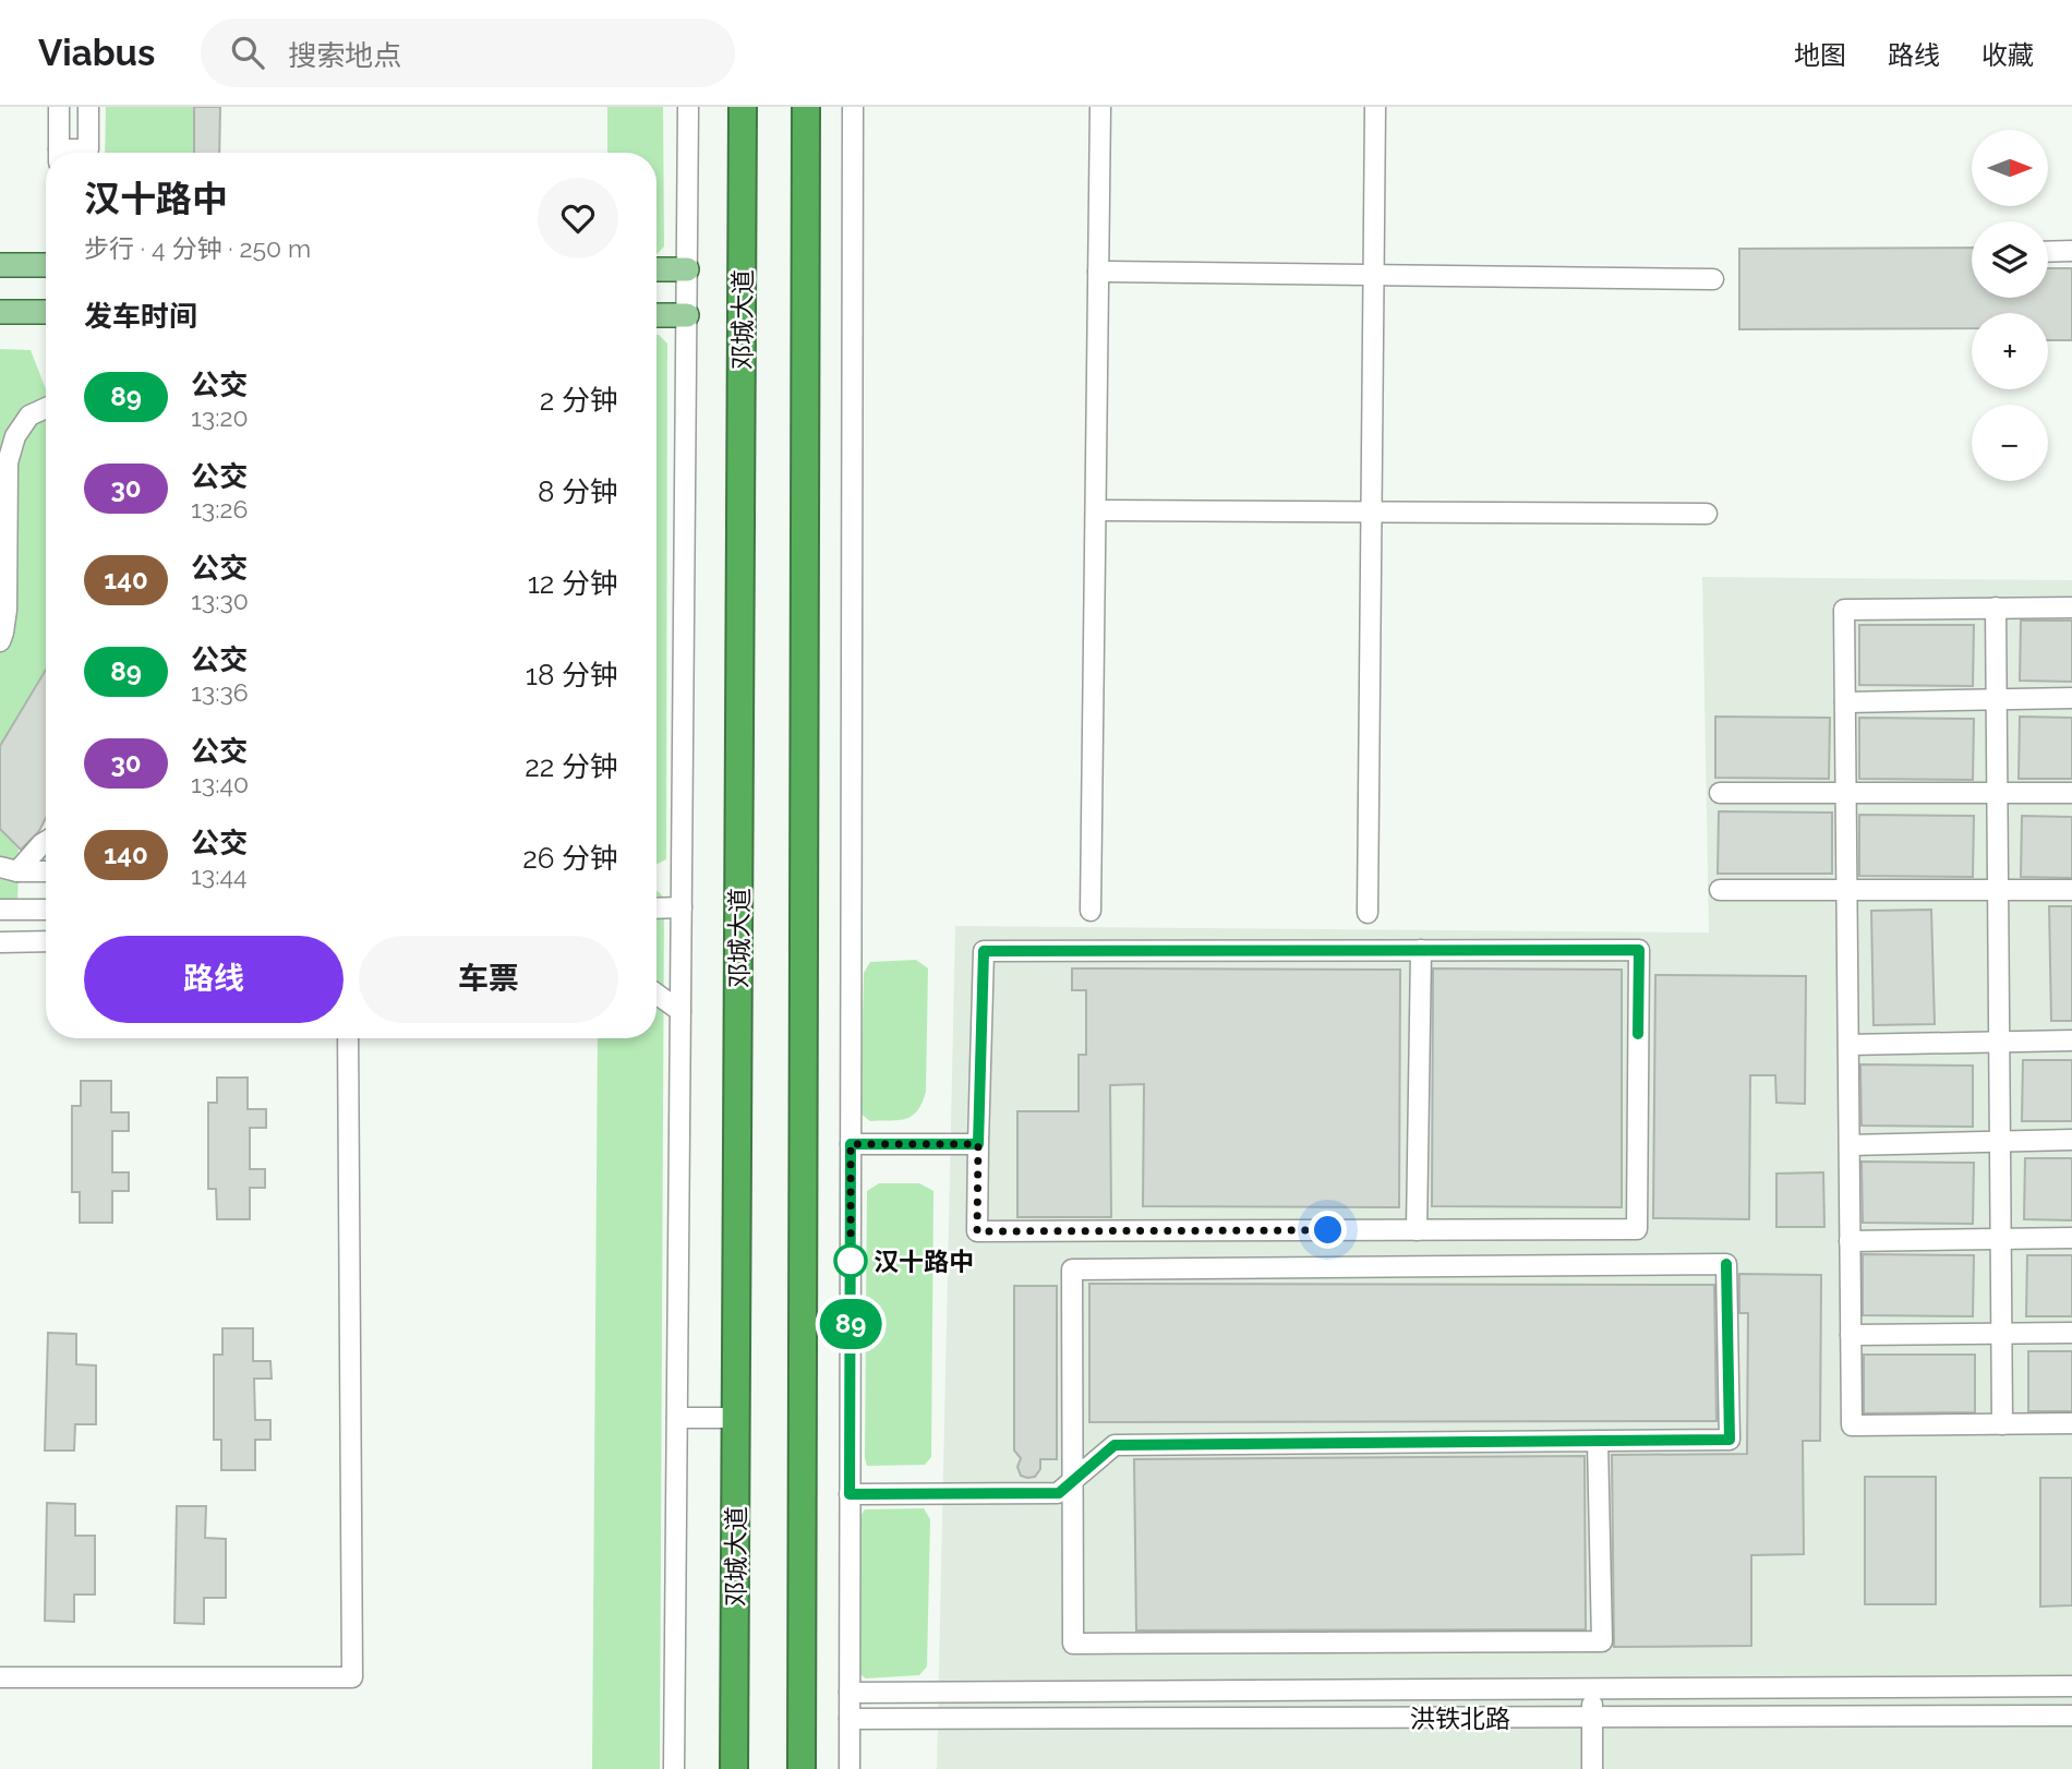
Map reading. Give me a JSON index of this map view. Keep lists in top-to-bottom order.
{
  "streets": {
    "highway": ["邓城大道"],
    "street": ["洪铁北路"]
  },
  "places": ["汉十路中"],
  "lines": ["bus line 89"],
  "north": "right",
  "page": {
    "header": "Viabus",
    "search": "搜索地点",
    "nav": ["地图", "路线", "收藏"],
    "on_map": "89",
    "map_buttons": ["+", "−"],
    "heading": [
      ["汉十路中", "步行 · 4 分钟 · 250 m"],
      "发车时间"
    ],
    "list": [
      {
        "mark": "89",
        "name": "公交",
        "note": "13:20",
        "value": "2 分钟"
      },
      {
        "mark": "30",
        "name": "公交",
        "note": "13:26",
        "value": "8 分钟"
      },
      {
        "mark": "140",
        "name": "公交",
        "note": "13:30",
        "value": "12 分钟"
      },
      {
        "mark": "89",
        "name": "公交",
        "note": "13:36",
        "value": "18 分钟"
      },
      {
        "mark": "30",
        "name": "公交",
        "note": "13:40",
        "value": "22 分钟"
      },
      {
        "mark": "140",
        "name": "公交",
        "note": "13:44",
        "value": "26 分钟"
      }
    ],
    "buttons": ["路线", "车票"]
  }
}
